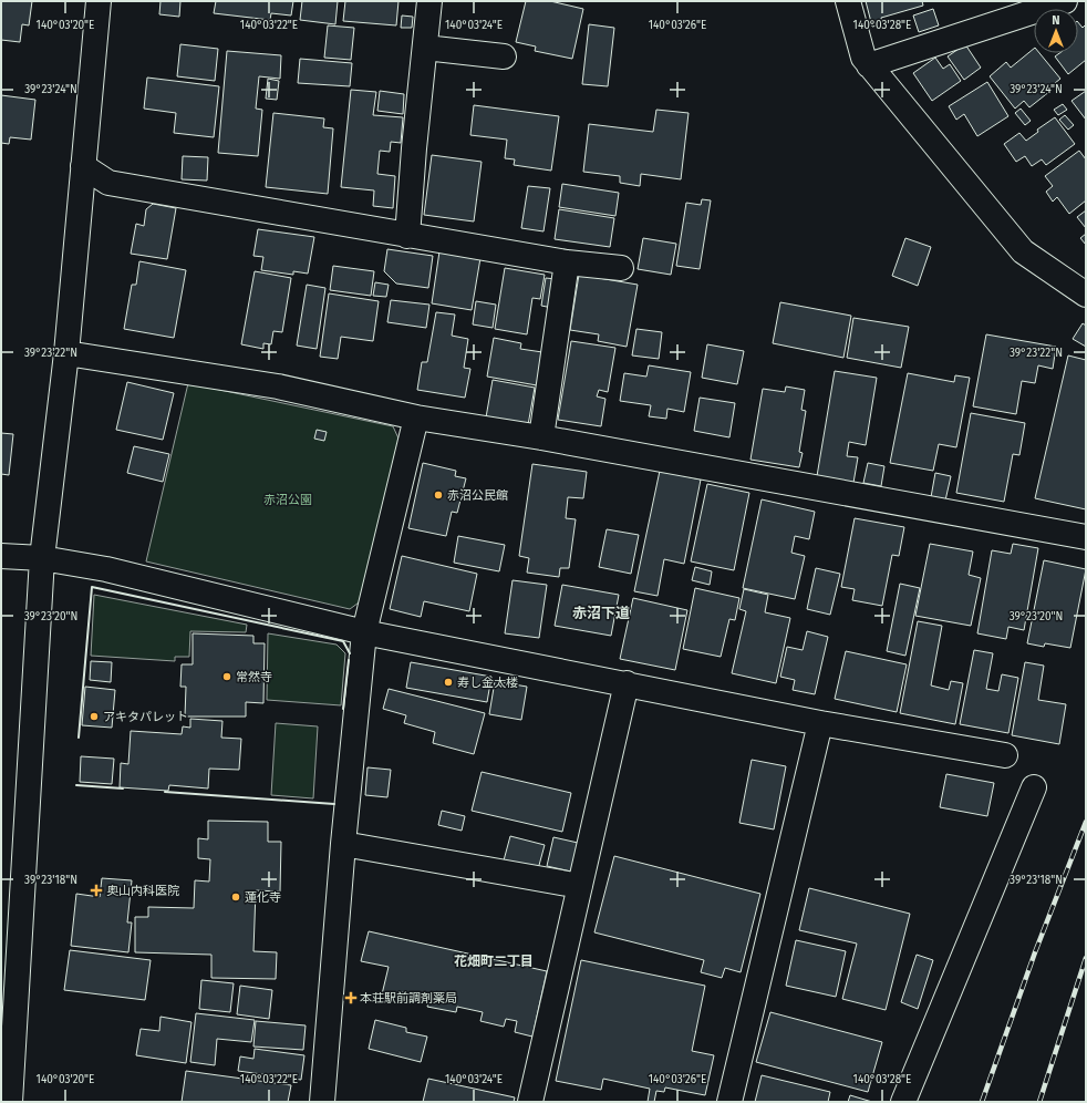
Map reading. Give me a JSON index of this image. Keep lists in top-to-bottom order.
{
  "districts": ["赤沼下道", "花畑町二丁目"],
  "parks": ["赤沼公園"],
  "places": {
    "other": [
      "赤沼公民館",
      "常然寺",
      "寿し金太楼",
      "アキタパレット",
      "蓮化寺"
    ],
    "health": ["奥山内科医院", "本荘駅前調剤薬局"]
  },
  "north": "top",
  "coordinates": [
    "140°03'20\"E",
    "140°03'22\"E",
    "140°03'24\"E",
    "140°03'26\"E",
    "140°03'28\"E",
    "39°23'24\"N",
    "39°23'22\"N",
    "39°23'20\"N",
    "39°23'18\"N"
  ]
}
